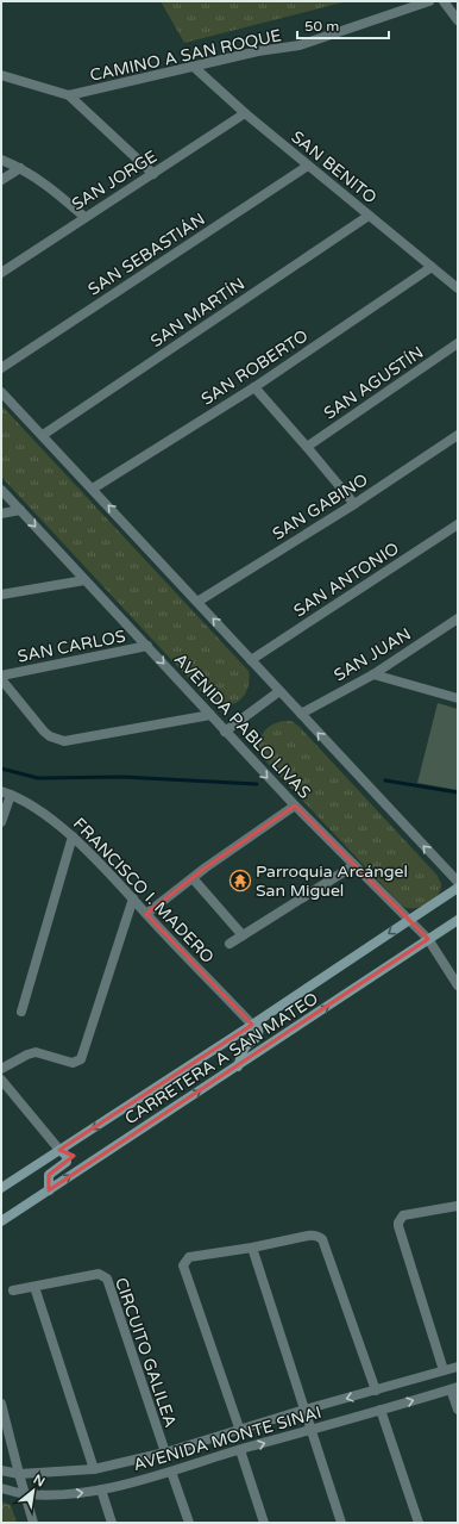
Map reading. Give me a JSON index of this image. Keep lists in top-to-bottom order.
{
  "streets": {
    "main road": ["CARRETERA A SAN MATEO"],
    "street": [
      "CAMINO A SAN ROQUE",
      "SAN BENITO",
      "SAN JORGE",
      "SAN SEBASTIÁN",
      "SAN MARTÍN",
      "SAN ROBERTO",
      "SAN AGUSTÍN",
      "SAN GABINO",
      "SAN ANTONIO",
      "SAN CARLOS",
      "SAN JUAN",
      "AVENIDA PABLO LIVAS",
      "FRANCISCO I. MADERO",
      "CIRCUITO GALILEA",
      "AVENIDA MONTE SINAI"
    ]
  },
  "crossings": [
    ["CAMINO A SAN ROQUE", "SAN BENITO"],
    ["SAN BENITO", "SAN JORGE"],
    ["SAN BENITO", "SAN SEBASTIÁN"],
    ["SAN BENITO", "SAN MARTÍN"],
    ["SAN BENITO", "SAN ROBERTO"],
    ["SAN CARLOS", "AVENIDA PABLO LIVAS"],
    ["AVENIDA PABLO LIVAS", "CARRETERA A SAN MATEO"],
    ["FRANCISCO I. MADERO", "CARRETERA A SAN MATEO"],
    ["CIRCUITO GALILEA", "AVENIDA MONTE SINAI"]
  ],
  "places": {
    "temple": ["Parroquia Arcángel San Miguel"]
  },
  "scale_bar": "50 m",
  "north": "top right"
}
